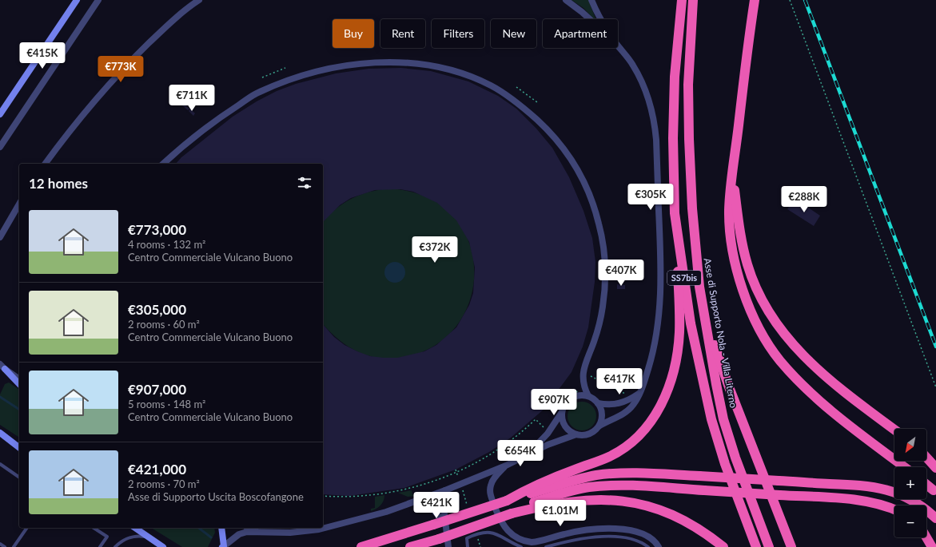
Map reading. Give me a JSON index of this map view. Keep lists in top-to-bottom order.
{
  "streets": {
    "highway": ["SS7bis", "Asse di Supporto Nola - Villa Literno"]
  },
  "north": "bottom left",
  "page": {
    "chip": [
      "Buy",
      "Rent",
      "Filters",
      "New",
      "Apartment"
    ],
    "price": [
      "€415K",
      "€773K",
      "€711K",
      "€305K",
      "€288K",
      "€372K",
      "€407K",
      "€417K",
      "€907K",
      "€654K",
      "€421K",
      "€1.01M"
    ],
    "heading": "12 homes",
    "list": [
      {
        "name": "€773,000",
        "note": "4 rooms · 132 m² · Centro Commerciale Vulcano Buono"
      },
      {
        "name": "€305,000",
        "note": "2 rooms · 60 m² · Centro Commerciale Vulcano Buono"
      },
      {
        "name": "€907,000",
        "note": "5 rooms · 148 m² · Centro Commerciale Vulcano Buono"
      },
      {
        "name": "€421,000",
        "note": "2 rooms · 70 m² · Asse di Supporto Uscita Boscofangone"
      }
    ],
    "map_buttons": ["+", "−"]
  }
}
